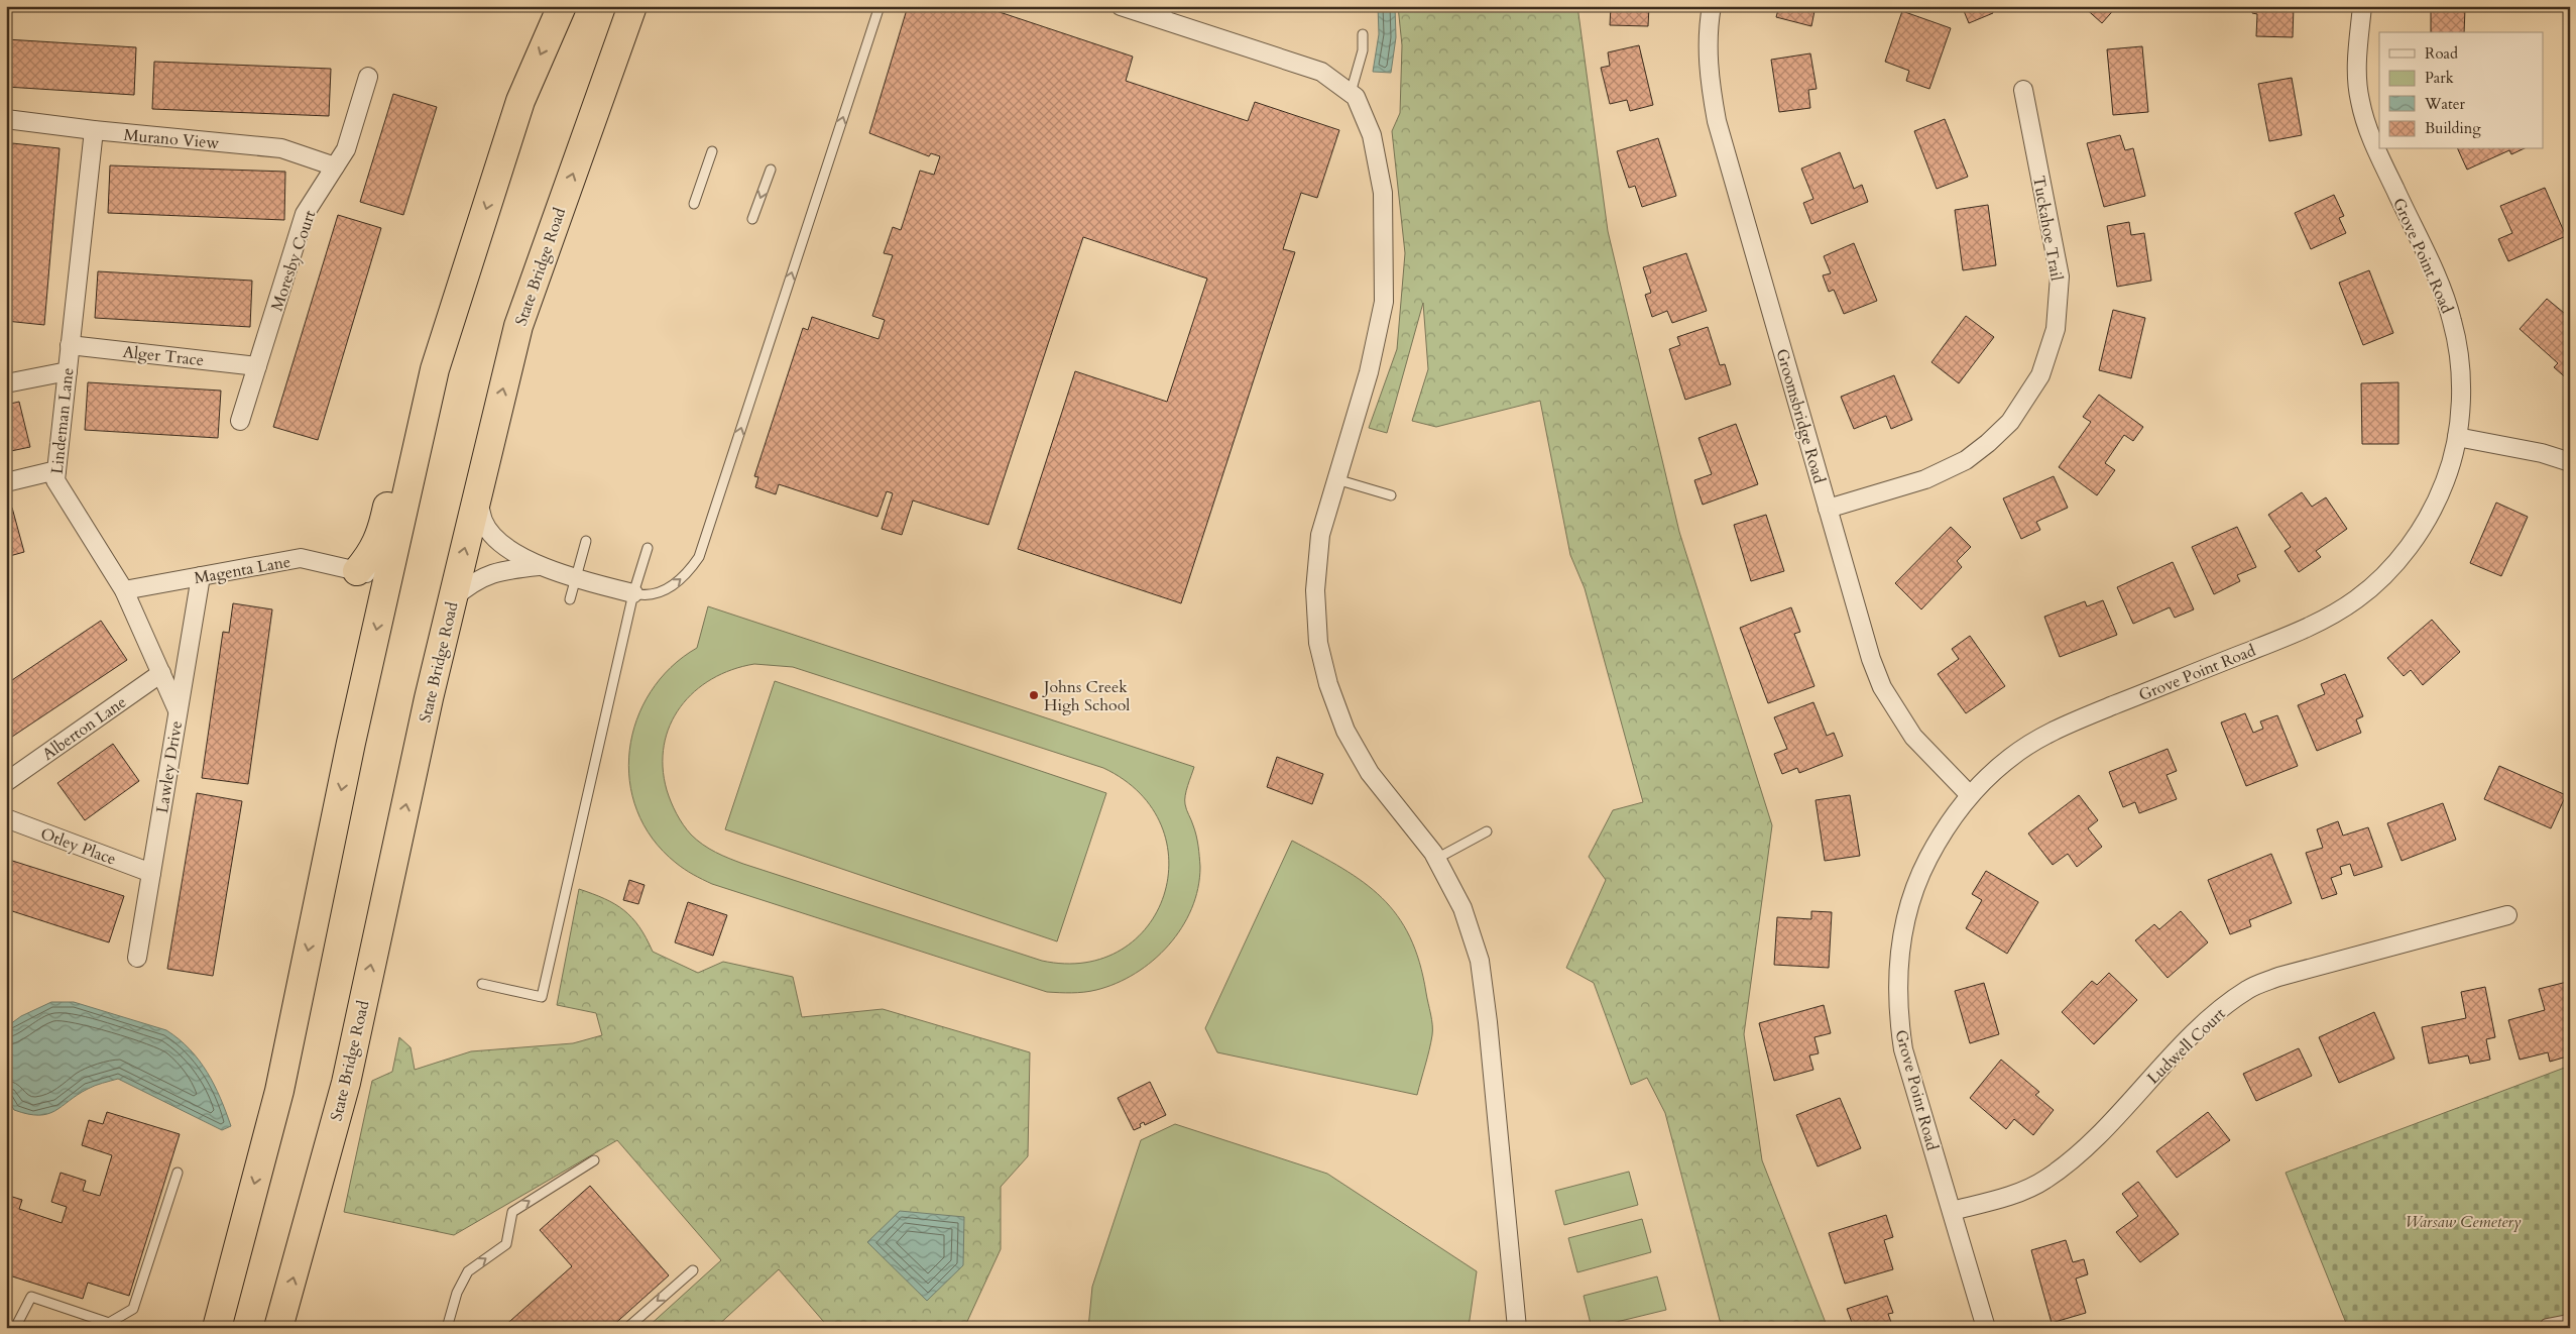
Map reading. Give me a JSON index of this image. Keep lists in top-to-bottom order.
{
  "streets": {
    "highway": ["State Bridge Road"],
    "street": [
      "Murano View",
      "Tuckahoe Trail",
      "Grove Point Road",
      "Moresby Court",
      "Alger Trace",
      "Groomsbridge Road",
      "Lindeman Lane",
      "Magenta Lane",
      "Alberton Lane",
      "Lawley Drive",
      "Otley Place",
      "Ludwell Court"
    ]
  },
  "crossings": [
    ["Murano View", "Moresby Court"],
    ["Murano View", "Lindeman Lane"],
    ["Tuckahoe Trail", "Groomsbridge Road"],
    ["Grove Point Road", "Groomsbridge Road"],
    ["Grove Point Road", "Ludwell Court"],
    ["Moresby Court", "Alger Trace"],
    ["Alger Trace", "Lindeman Lane"],
    ["Lindeman Lane", "Magenta Lane"],
    ["Lindeman Lane", "Alberton Lane"],
    ["Lindeman Lane", "Lawley Drive"],
    ["Magenta Lane", "Lawley Drive"],
    ["Lawley Drive", "Otley Place"]
  ],
  "parks": ["Warsaw Cemetery"],
  "places": ["Johns Creek High School"],
  "legend": [
    "Road",
    "Park",
    "Water",
    "Building"
  ]
}
